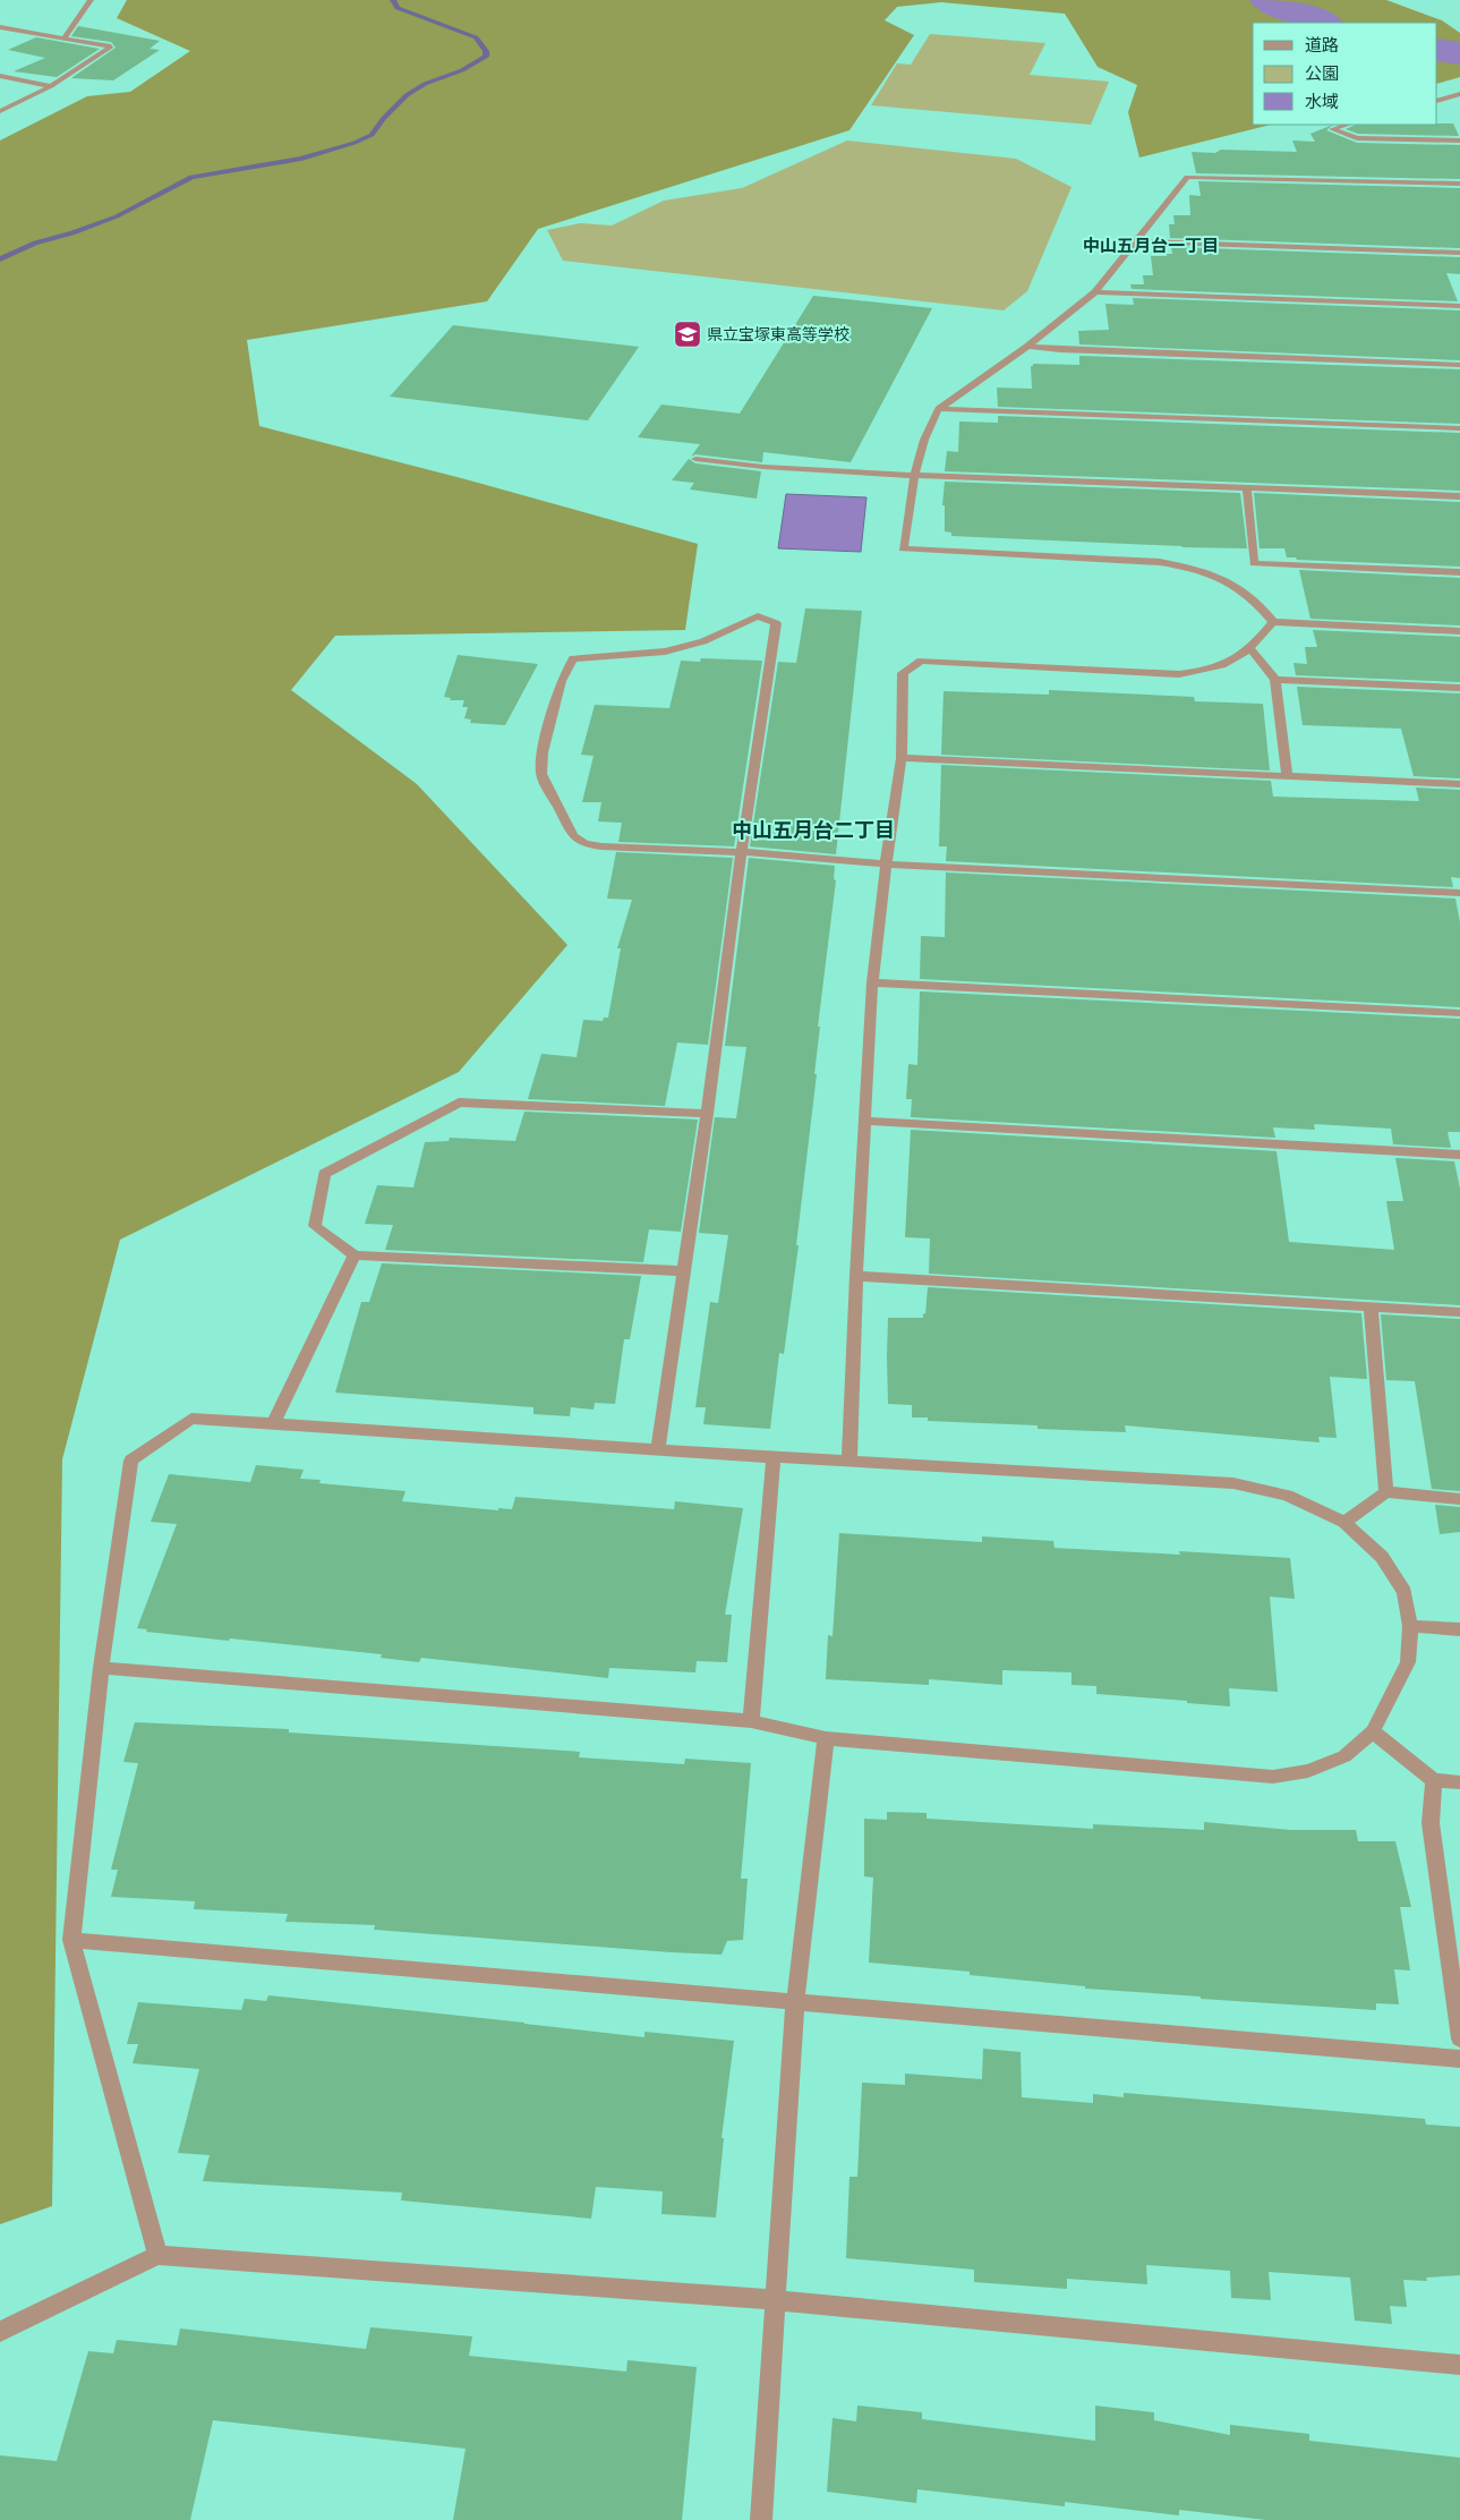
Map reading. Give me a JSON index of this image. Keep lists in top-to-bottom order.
{
  "districts": ["中山五月台一丁目", "中山五月台二丁目"],
  "places": {
    "school or university": ["県立宝塚東高等学校"]
  },
  "legend": ["道路", "公園", "水域"]
}
